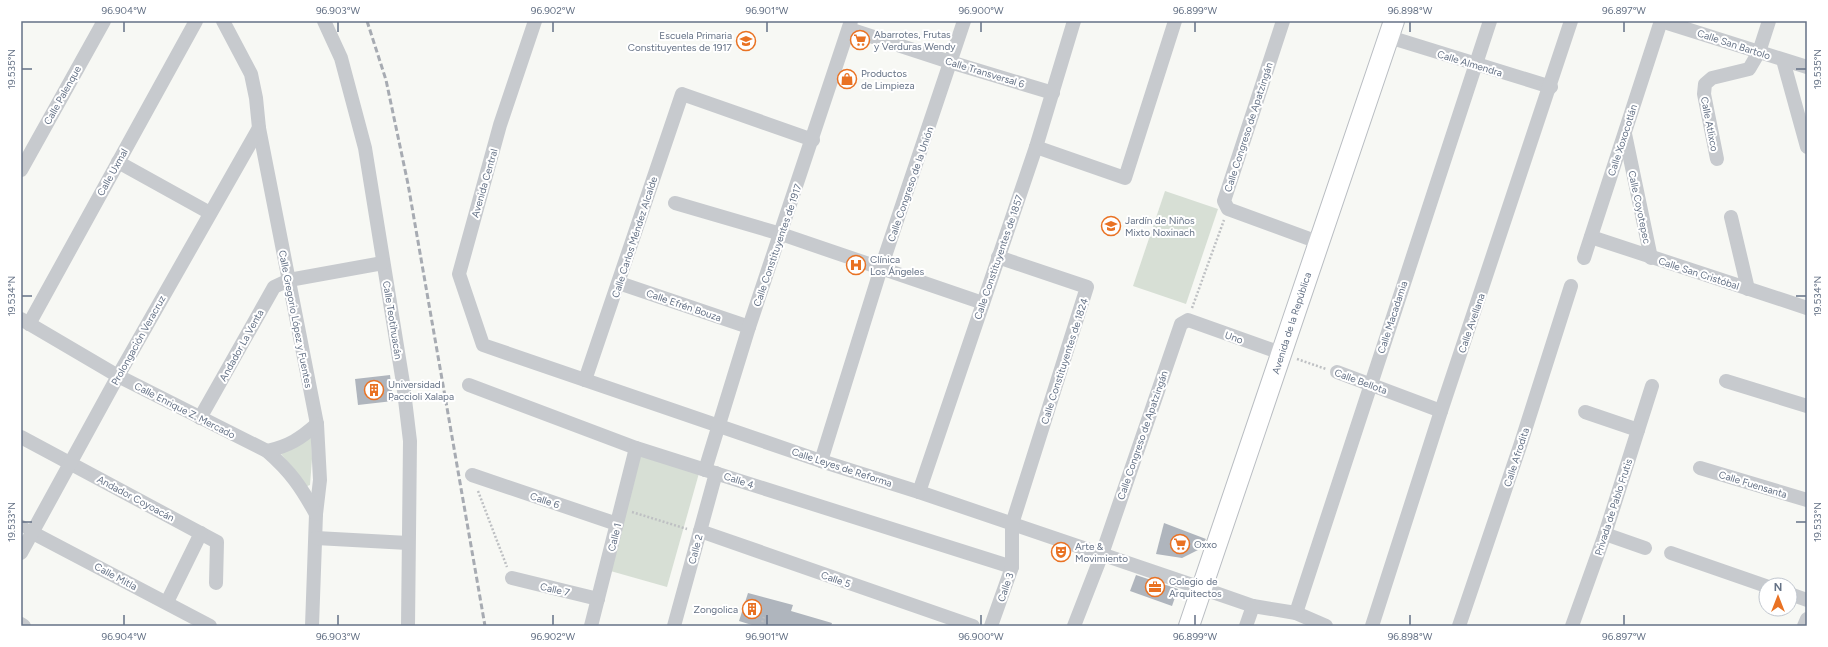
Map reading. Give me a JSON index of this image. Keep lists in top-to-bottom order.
{
  "streets": {
    "main road": ["Avenida de la República"],
    "street": [
      "Calle San Bartolo",
      "Calle Almendra",
      "Calle Transversal 6",
      "Calle Palenque",
      "Calle Atlixco",
      "Calle Congreso de Apatzingán",
      "Calle Xoxocotlán",
      "Calle Uxmal",
      "Avenida Central",
      "Calle Congreso de la Unión",
      "Calle Coyotepec",
      "Calle Carlos Méndez Alcalde",
      "Calle Constituyentes de 1917",
      "Calle Constituyentes de 1857",
      "Calle San Cristóbal",
      "Calle Efrén Bouza",
      "Calle Macadamia",
      "Calle Gregorio López y Fuentes",
      "Calle Teotihuacán",
      "Calle Avellana",
      "Uno",
      "Prolongación Veracruz",
      "Andador La Venta",
      "Calle Constituyentes de 1824",
      "Calle Bellota",
      "Calle Enrique Z. Mercado",
      "Calle Afrodita",
      "Calle Leyes de Reforma",
      "Calle 4",
      "Calle Fuensanta",
      "Andador Coyoacán",
      "Calle 6",
      "Privada de Pablo Frutis",
      "Calle 1",
      "Calle 2",
      "Calle Mitla",
      "Calle 5",
      "Calle 3",
      "Calle 7"
    ]
  },
  "crossings": [
    ["Calle San Bartolo", "Calle Atlixco"],
    ["Calle San Bartolo", "Calle Xoxocotlán"],
    ["Calle Almendra", "Calle Macadamia"],
    ["Calle Almendra", "Avenida de la República"],
    ["Calle Almendra", "Calle Avellana"],
    ["Calle Transversal 6", "Calle Congreso de la Unión"],
    ["Calle Transversal 6", "Calle Constituyentes de 1917"],
    ["Calle Transversal 6", "Calle Constituyentes de 1857"],
    ["Calle Congreso de Apatzingán", "Uno"],
    ["Calle Congreso de Apatzingán", "Calle Leyes de Reforma"],
    ["Calle Xoxocotlán", "Calle Coyotepec"],
    ["Calle Xoxocotlán", "Calle San Cristóbal"],
    ["Calle Uxmal", "Calle Enrique Z. Mercado"],
    ["Avenida Central", "Calle Leyes de Reforma"],
    ["Calle Congreso de la Unión", "Calle Leyes de Reforma"],
    ["Calle Coyotepec", "Calle San Cristóbal"],
    ["Calle Carlos Méndez Alcalde", "Calle Constituyentes de 1917"],
    ["Calle Carlos Méndez Alcalde", "Calle Efrén Bouza"],
    ["Calle Carlos Méndez Alcalde", "Calle Leyes de Reforma"],
    ["Calle Constituyentes de 1917", "Calle Efrén Bouza"],
    ["Calle Constituyentes de 1917", "Calle Leyes de Reforma"],
    ["Calle Constituyentes de 1917", "Calle 4"],
    ["Calle Constituyentes de 1917", "Calle 2"],
    ["Calle Constituyentes de 1857", "Calle Constituyentes de 1824"],
    ["Calle Constituyentes de 1857", "Calle Leyes de Reforma"],
    ["Calle Macadamia", "Calle Bellota"],
    ["Calle Macadamia", "Calle Leyes de Reforma"],
    ["Calle Gregorio López y Fuentes", "Prolongación Veracruz"],
    ["Calle Gregorio López y Fuentes", "Andador La Venta"],
    ["Calle Gregorio López y Fuentes", "Calle Enrique Z. Mercado"],
    ["Avenida de la República", "Uno"],
    ["Avenida de la República", "Calle Bellota"],
    ["Avenida de la República", "Calle Leyes de Reforma"],
    ["Calle Avellana", "Calle Bellota"],
    ["Uno", "Calle Bellota"],
    ["Prolongación Veracruz", "Calle Enrique Z. Mercado"],
    ["Prolongación Veracruz", "Andador Coyoacán"],
    ["Prolongación Veracruz", "Calle Mitla"],
    ["Andador La Venta", "Calle Enrique Z. Mercado"],
    ["Calle Constituyentes de 1824", "Calle Leyes de Reforma"],
    ["Calle Constituyentes de 1824", "Calle 3"],
    ["Calle Leyes de Reforma", "Calle 3"],
    ["Calle 4", "Calle 1"],
    ["Calle 4", "Calle 2"],
    ["Calle 4", "Calle 3"],
    ["Calle 6", "Calle 1"],
    ["Calle 1", "Calle 7"],
    ["Calle 2", "Calle 5"]
  ],
  "places": {
    "supermarket": ["Abarrotes, Frutas y Verduras Wendy", "Oxxo"],
    "school or university": ["Escuela Primaria Constituyentes de 1917", "Jardín de Niños Mixto Noxinach"],
    "shop": ["Productos de Limpieza"],
    "hospital": ["Clínica Los Ángeles"],
    "building": ["Universidad Paccioli Xalapa", "Zongolica"],
    "theatre": ["Arte & Movimiento"],
    "office": ["Colegio de Arquitectos"]
  },
  "north": "top",
  "coordinates": [
    "96.904°W",
    "96.903°W",
    "96.902°W",
    "96.901°W",
    "96.900°W",
    "96.899°W",
    "96.898°W",
    "96.897°W",
    "19.535°N",
    "19.534°N",
    "19.533°N"
  ]
}
